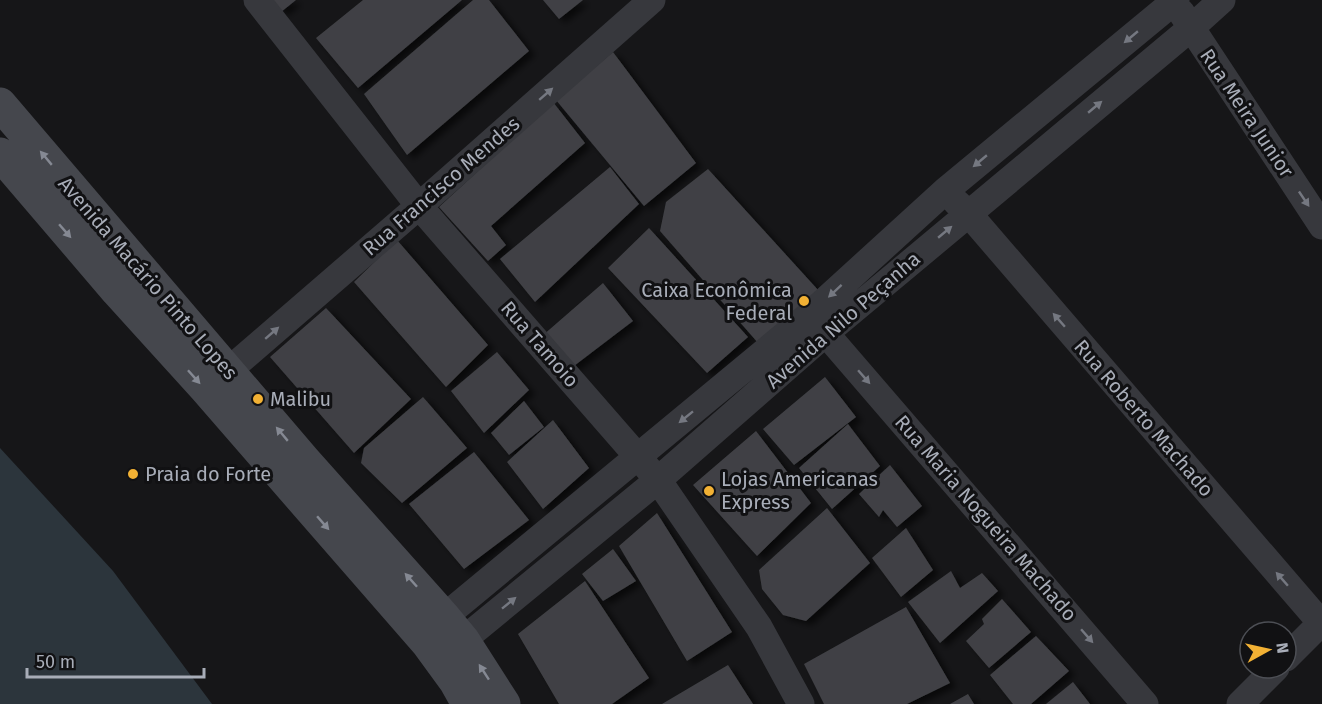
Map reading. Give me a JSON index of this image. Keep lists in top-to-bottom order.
{
  "streets": {
    "main road": ["Avenida Macário Pinto Lopes"],
    "street": [
      "Rua Meira Junior",
      "Rua Francisco Mendes",
      "Avenida Nilo Peçanha",
      "Rua Tamoio",
      "Rua Roberto Machado",
      "Rua Maria Nogueira Machado"
    ]
  },
  "crossings": [
    ["Rua Meira Junior", "Avenida Nilo Peçanha"],
    ["Rua Francisco Mendes", "Avenida Macário Pinto Lopes"],
    ["Rua Francisco Mendes", "Rua Tamoio"],
    ["Avenida Macário Pinto Lopes", "Avenida Nilo Peçanha"],
    ["Avenida Nilo Peçanha", "Rua Tamoio"],
    ["Avenida Nilo Peçanha", "Rua Roberto Machado"],
    ["Avenida Nilo Peçanha", "Rua Maria Nogueira Machado"]
  ],
  "one_way": [
    "Rua Meira Junior",
    "Rua Francisco Mendes",
    "Rua Roberto Machado",
    "Rua Maria Nogueira Machado"
  ],
  "places": [
    "Caixa Econômica Federal",
    "Malibu",
    "Praia do Forte",
    "Lojas Americanas Express"
  ],
  "scale_bar": "50 m",
  "north": "right"
}
